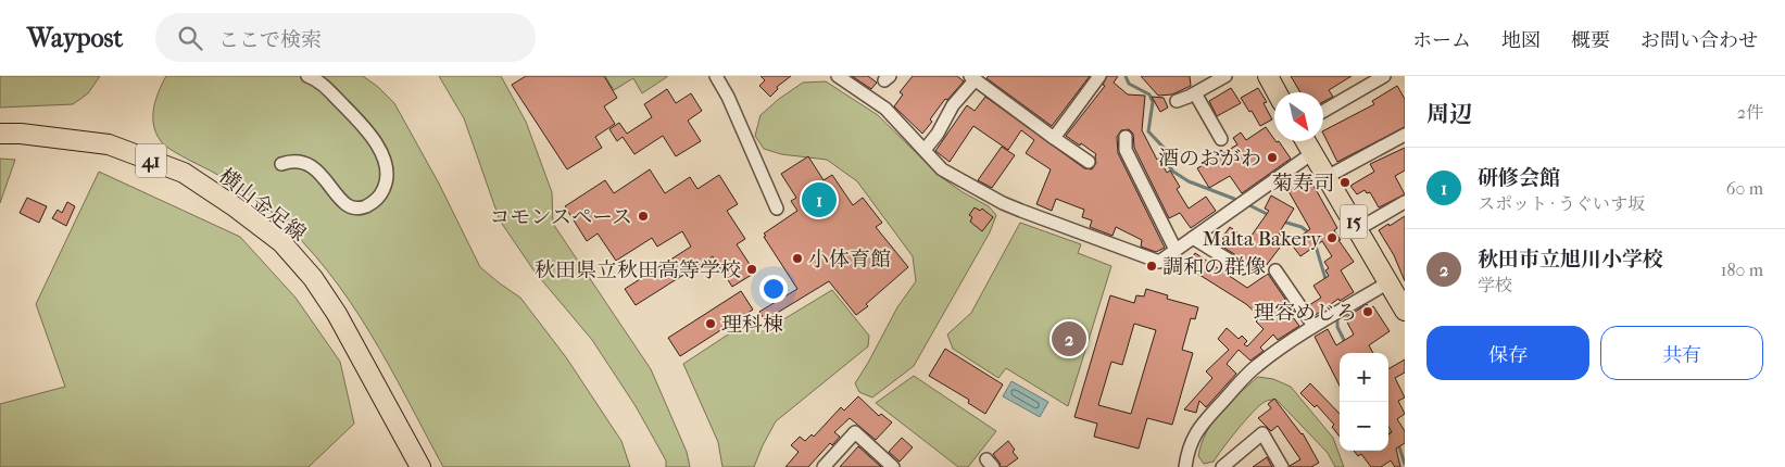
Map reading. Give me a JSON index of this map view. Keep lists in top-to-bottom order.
{
  "streets": {
    "main road": ["41", "横山金足線", "15"]
  },
  "places": [
    "酒のおがわ",
    "菊寿司",
    "コモンスペース",
    "Malta Bakery",
    "小体育館",
    "調和の群像",
    "秋田県立秋田高等学校",
    "理容めじろ",
    "理科棟"
  ],
  "north": "bottom right",
  "page": {
    "header": "Waypost",
    "search": "ここで検索",
    "nav": [
      "ホーム",
      "地図",
      "概要",
      "お問い合わせ"
    ],
    "heading": ["周辺", "2件"],
    "list": [
      {
        "mark": "1",
        "name": "研修会館",
        "note": "スポット · うぐいす坂",
        "value": "60 m"
      },
      {
        "mark": "2",
        "name": "秋田市立旭川小学校",
        "note": "学校",
        "value": "180 m"
      }
    ],
    "pins": ["1", "2"],
    "buttons": ["保存", "共有"],
    "map_buttons": ["+", "−"]
  }
}
